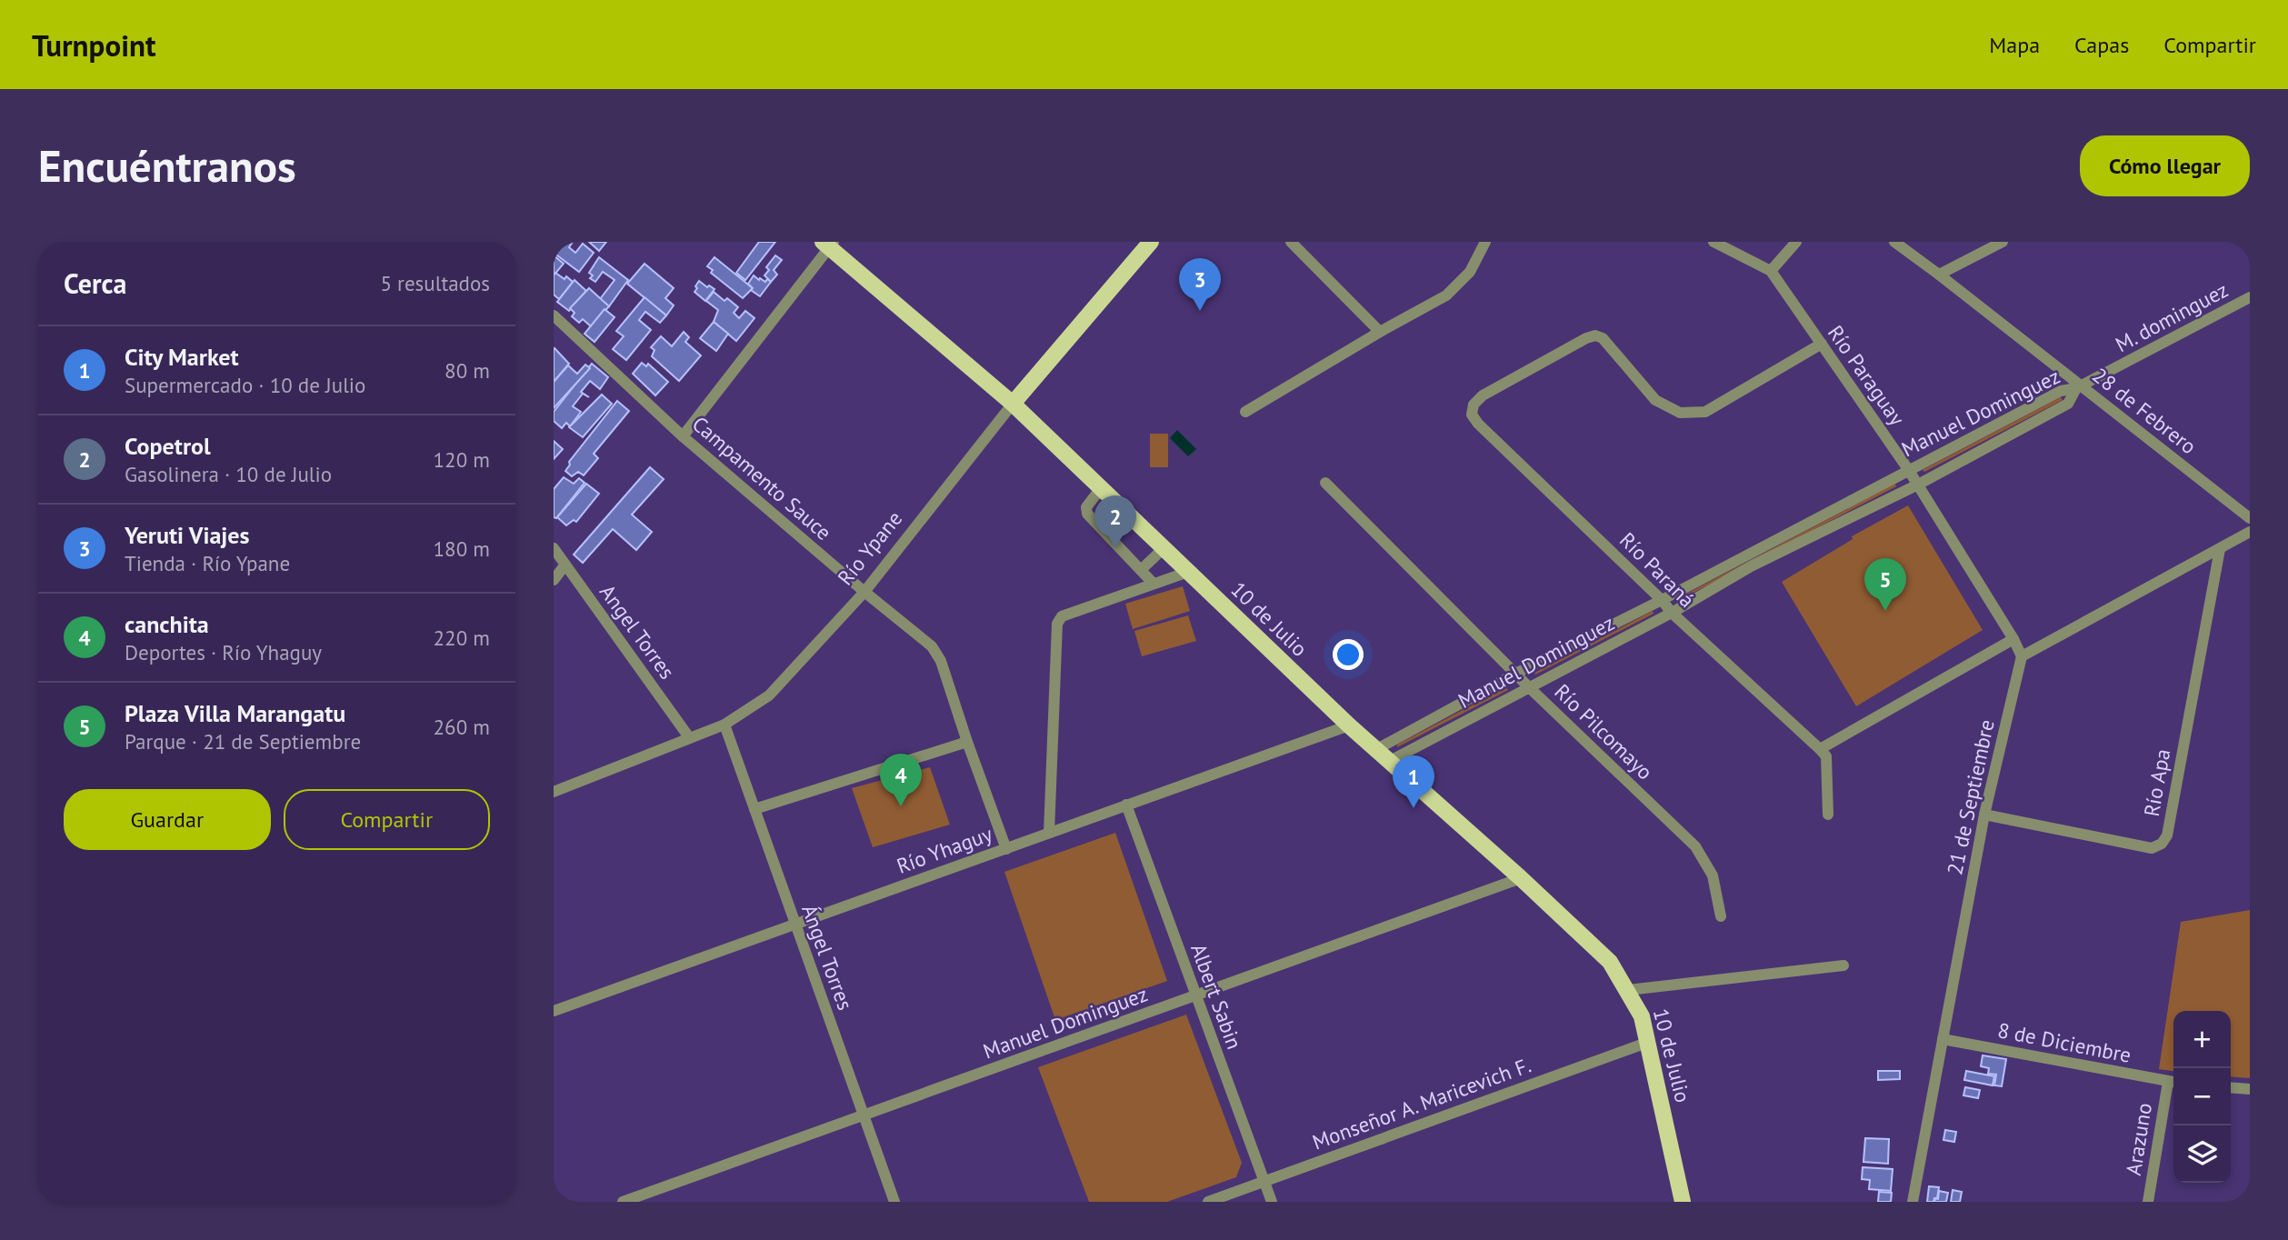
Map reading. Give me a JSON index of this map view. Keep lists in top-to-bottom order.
{
  "streets": {
    "main road": ["Río Ypane", "10 de Julio"],
    "street": [
      "M. dominguez",
      "Río Paraguay",
      "28 de Febrero",
      "Manuel Dominguez",
      "Campamento Sauce",
      "Río Paraná",
      "Angel Torres",
      "Río Pilcomayo",
      "Río Apa",
      "21 de Septiembre",
      "Río Yhaguy",
      "Ángel Torres",
      "Albert Sabin",
      "8 de Diciembre",
      "Monseñor A. Maricevich F.",
      "Arazuno"
    ]
  },
  "crossings": [
    ["M. dominguez", "28 de Febrero"],
    ["M. dominguez", "Manuel Dominguez"],
    ["Río Paraguay", "Manuel Dominguez"],
    ["Río Paraguay", "Río Paraná"],
    ["Río Paraguay", "21 de Septiembre"],
    ["28 de Febrero", "Manuel Dominguez"],
    ["Manuel Dominguez", "Río Paraná"],
    ["Manuel Dominguez", "10 de Julio"],
    ["Manuel Dominguez", "Río Pilcomayo"],
    ["Manuel Dominguez", "Ángel Torres"],
    ["Manuel Dominguez", "Albert Sabin"],
    ["Campamento Sauce", "Río Ypane"],
    ["Campamento Sauce", "Río Yhaguy"],
    ["Río Ypane", "10 de Julio"],
    ["Río Ypane", "Angel Torres"],
    ["Río Ypane", "Ángel Torres"],
    ["10 de Julio", "Río Yhaguy"],
    ["10 de Julio", "Monseñor A. Maricevich F."],
    ["Río Apa", "21 de Septiembre"],
    ["21 de Septiembre", "8 de Diciembre"],
    ["Río Yhaguy", "Ángel Torres"],
    ["Río Yhaguy", "Albert Sabin"],
    ["Albert Sabin", "Monseñor A. Maricevich F."],
    ["8 de Diciembre", "Arazuno"]
  ],
  "page": {
    "header": "Turnpoint",
    "nav": ["Mapa", "Capas", "Compartir"],
    "buttons": [
      "Cómo llegar",
      ["Guardar", "Compartir"]
    ],
    "title": "Encuéntranos",
    "heading": ["Cerca", "5 resultados"],
    "pins": [
      "3",
      "2",
      "5",
      "4",
      "1"
    ],
    "list": [
      {
        "mark": "1",
        "name": "City Market",
        "note": "Supermercado · 10 de Julio",
        "value": "80 m"
      },
      {
        "mark": "2",
        "name": "Copetrol",
        "note": "Gasolinera · 10 de Julio",
        "value": "120 m"
      },
      {
        "mark": "3",
        "name": "Yeruti Viajes",
        "note": "Tienda · Río Ypane",
        "value": "180 m"
      },
      {
        "mark": "4",
        "name": "canchita",
        "note": "Deportes · Río Yhaguy",
        "value": "220 m"
      },
      {
        "mark": "5",
        "name": "Plaza Villa Marangatu",
        "note": "Parque · 21 de Septiembre",
        "value": "260 m"
      }
    ],
    "map_buttons": ["+", "−"]
  }
}
